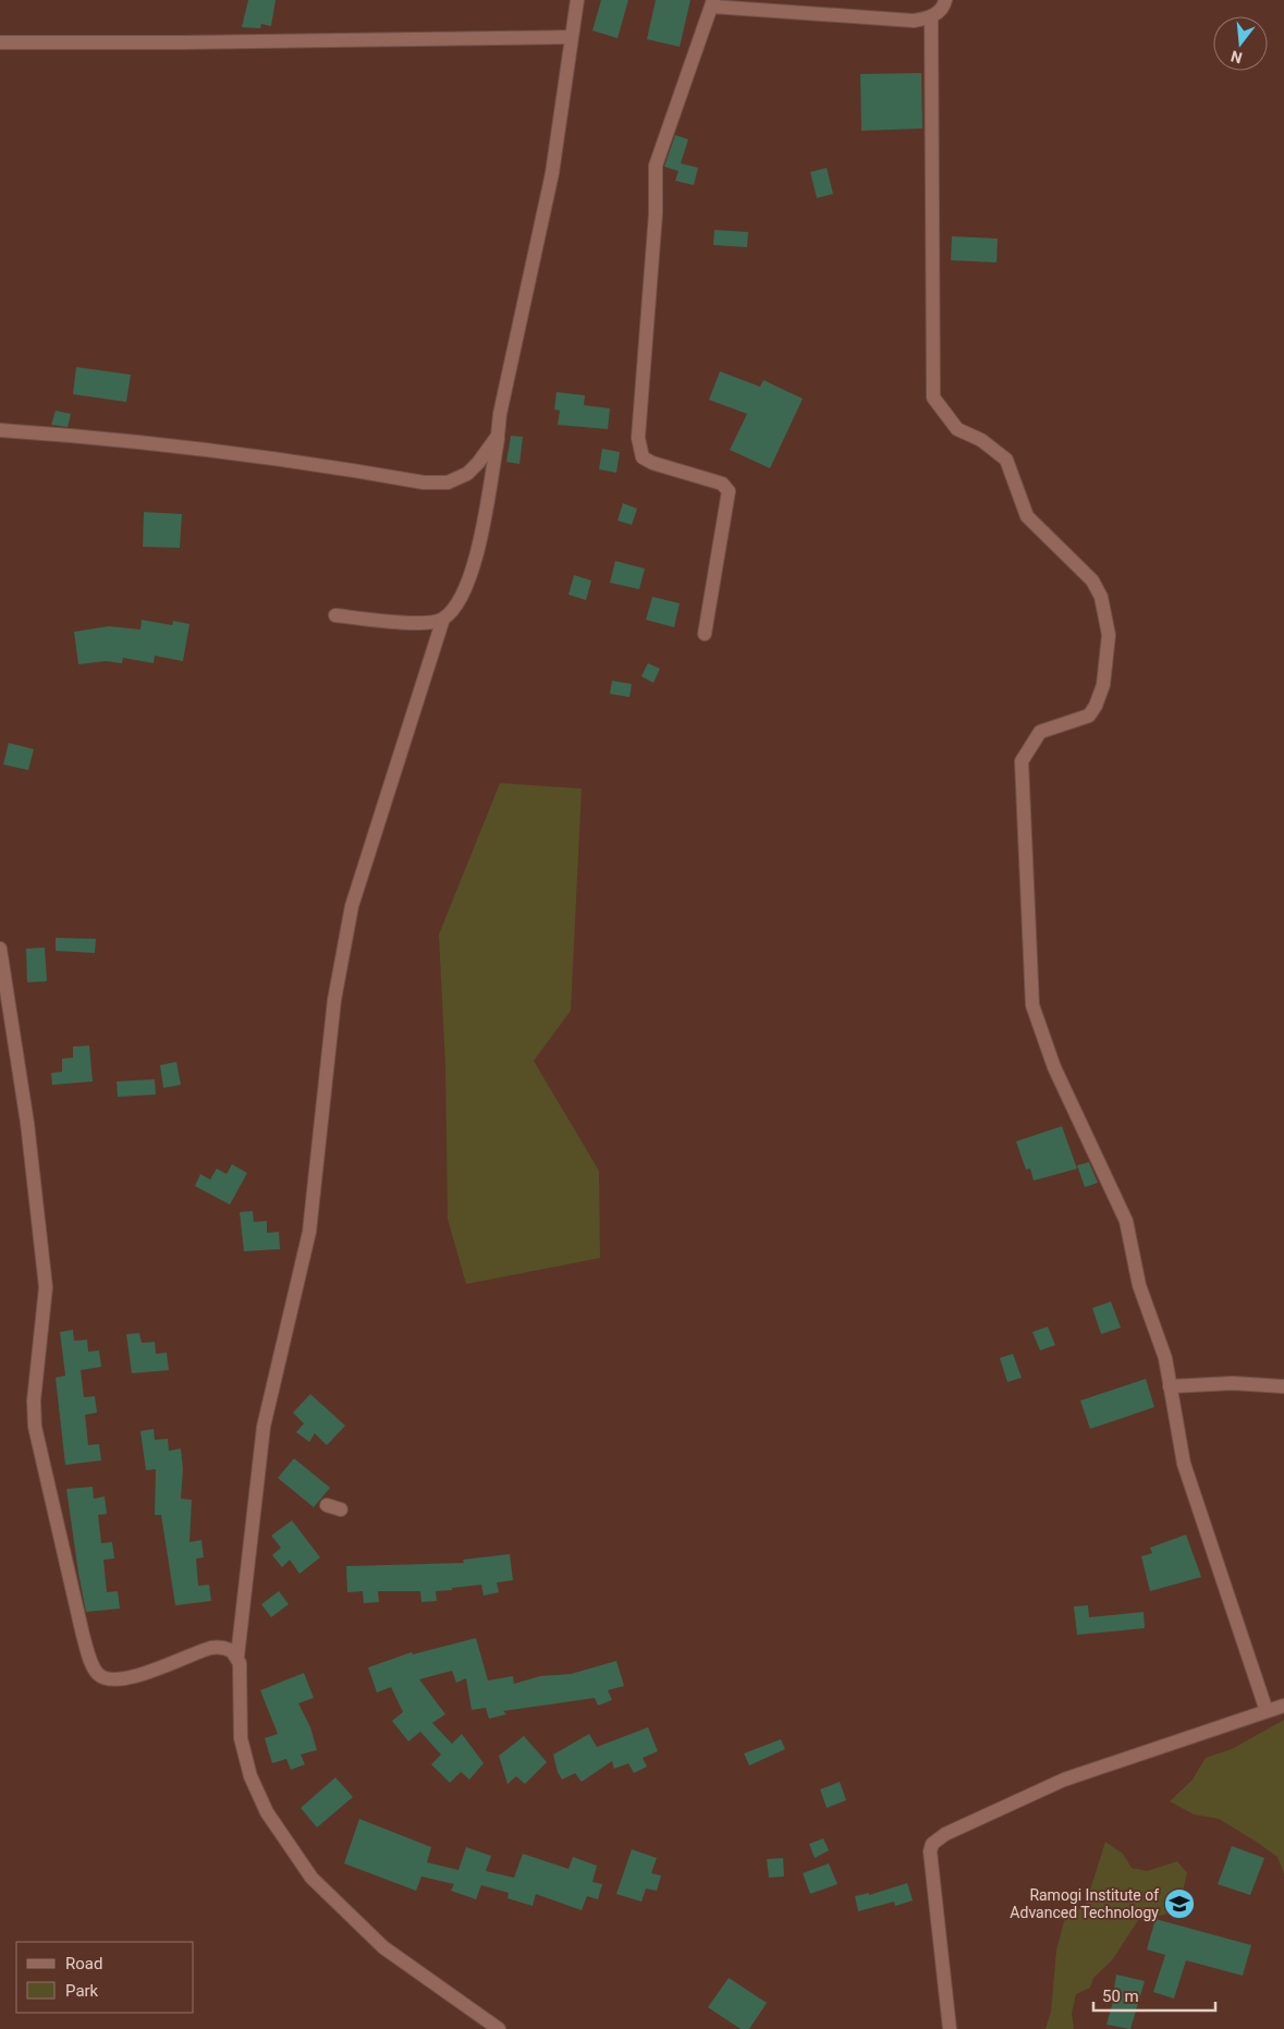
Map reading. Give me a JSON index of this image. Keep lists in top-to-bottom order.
{
  "places": {
    "school or university": ["Ramogi Institute of Advanced Technology"]
  },
  "legend": ["Road", "Park"],
  "scale_bar": "50 m",
  "north": "bottom"
}
